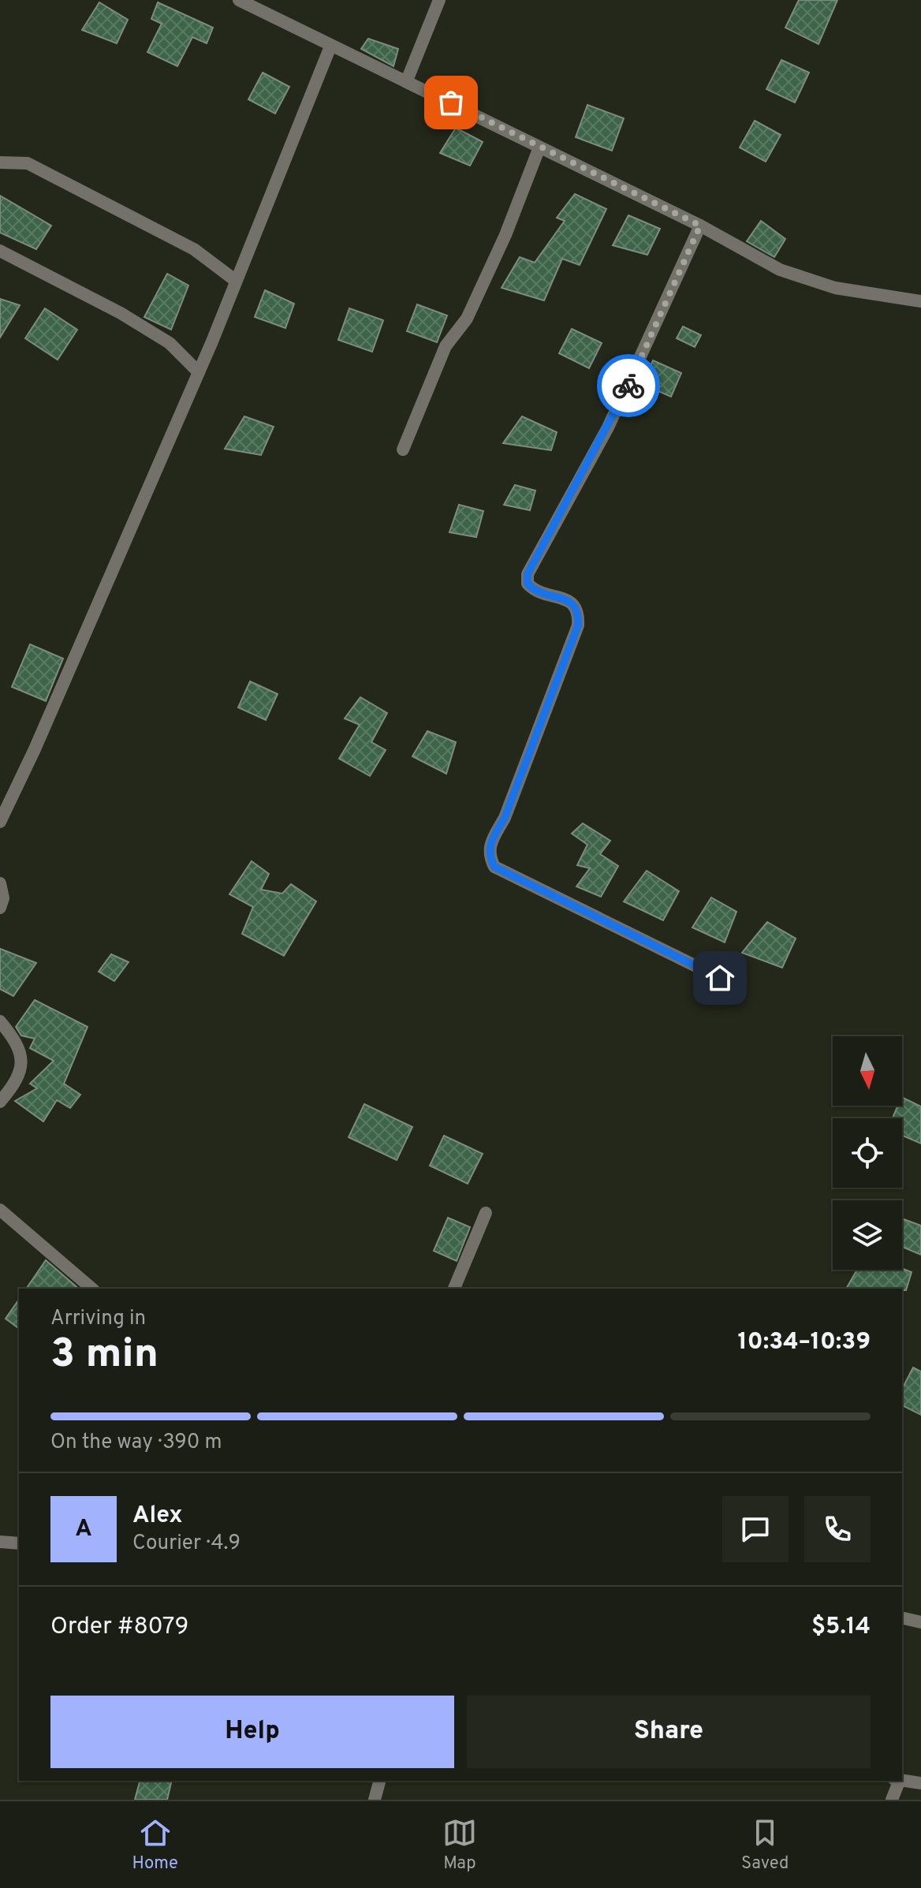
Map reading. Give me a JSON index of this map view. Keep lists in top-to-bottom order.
{
  "north": "bottom",
  "page": {
    "heading": ["3 min", "Arriving in", "10:34–10:39"],
    "panel": [
      "Alex",
      "Courier · 4.9",
      "Order #8079",
      "$5.14"
    ],
    "bar": "On the way · 390 m",
    "round": "A",
    "buttons": ["Help", "Share"],
    "tabs": ["Home", "Map", "Saved"]
  }
}
